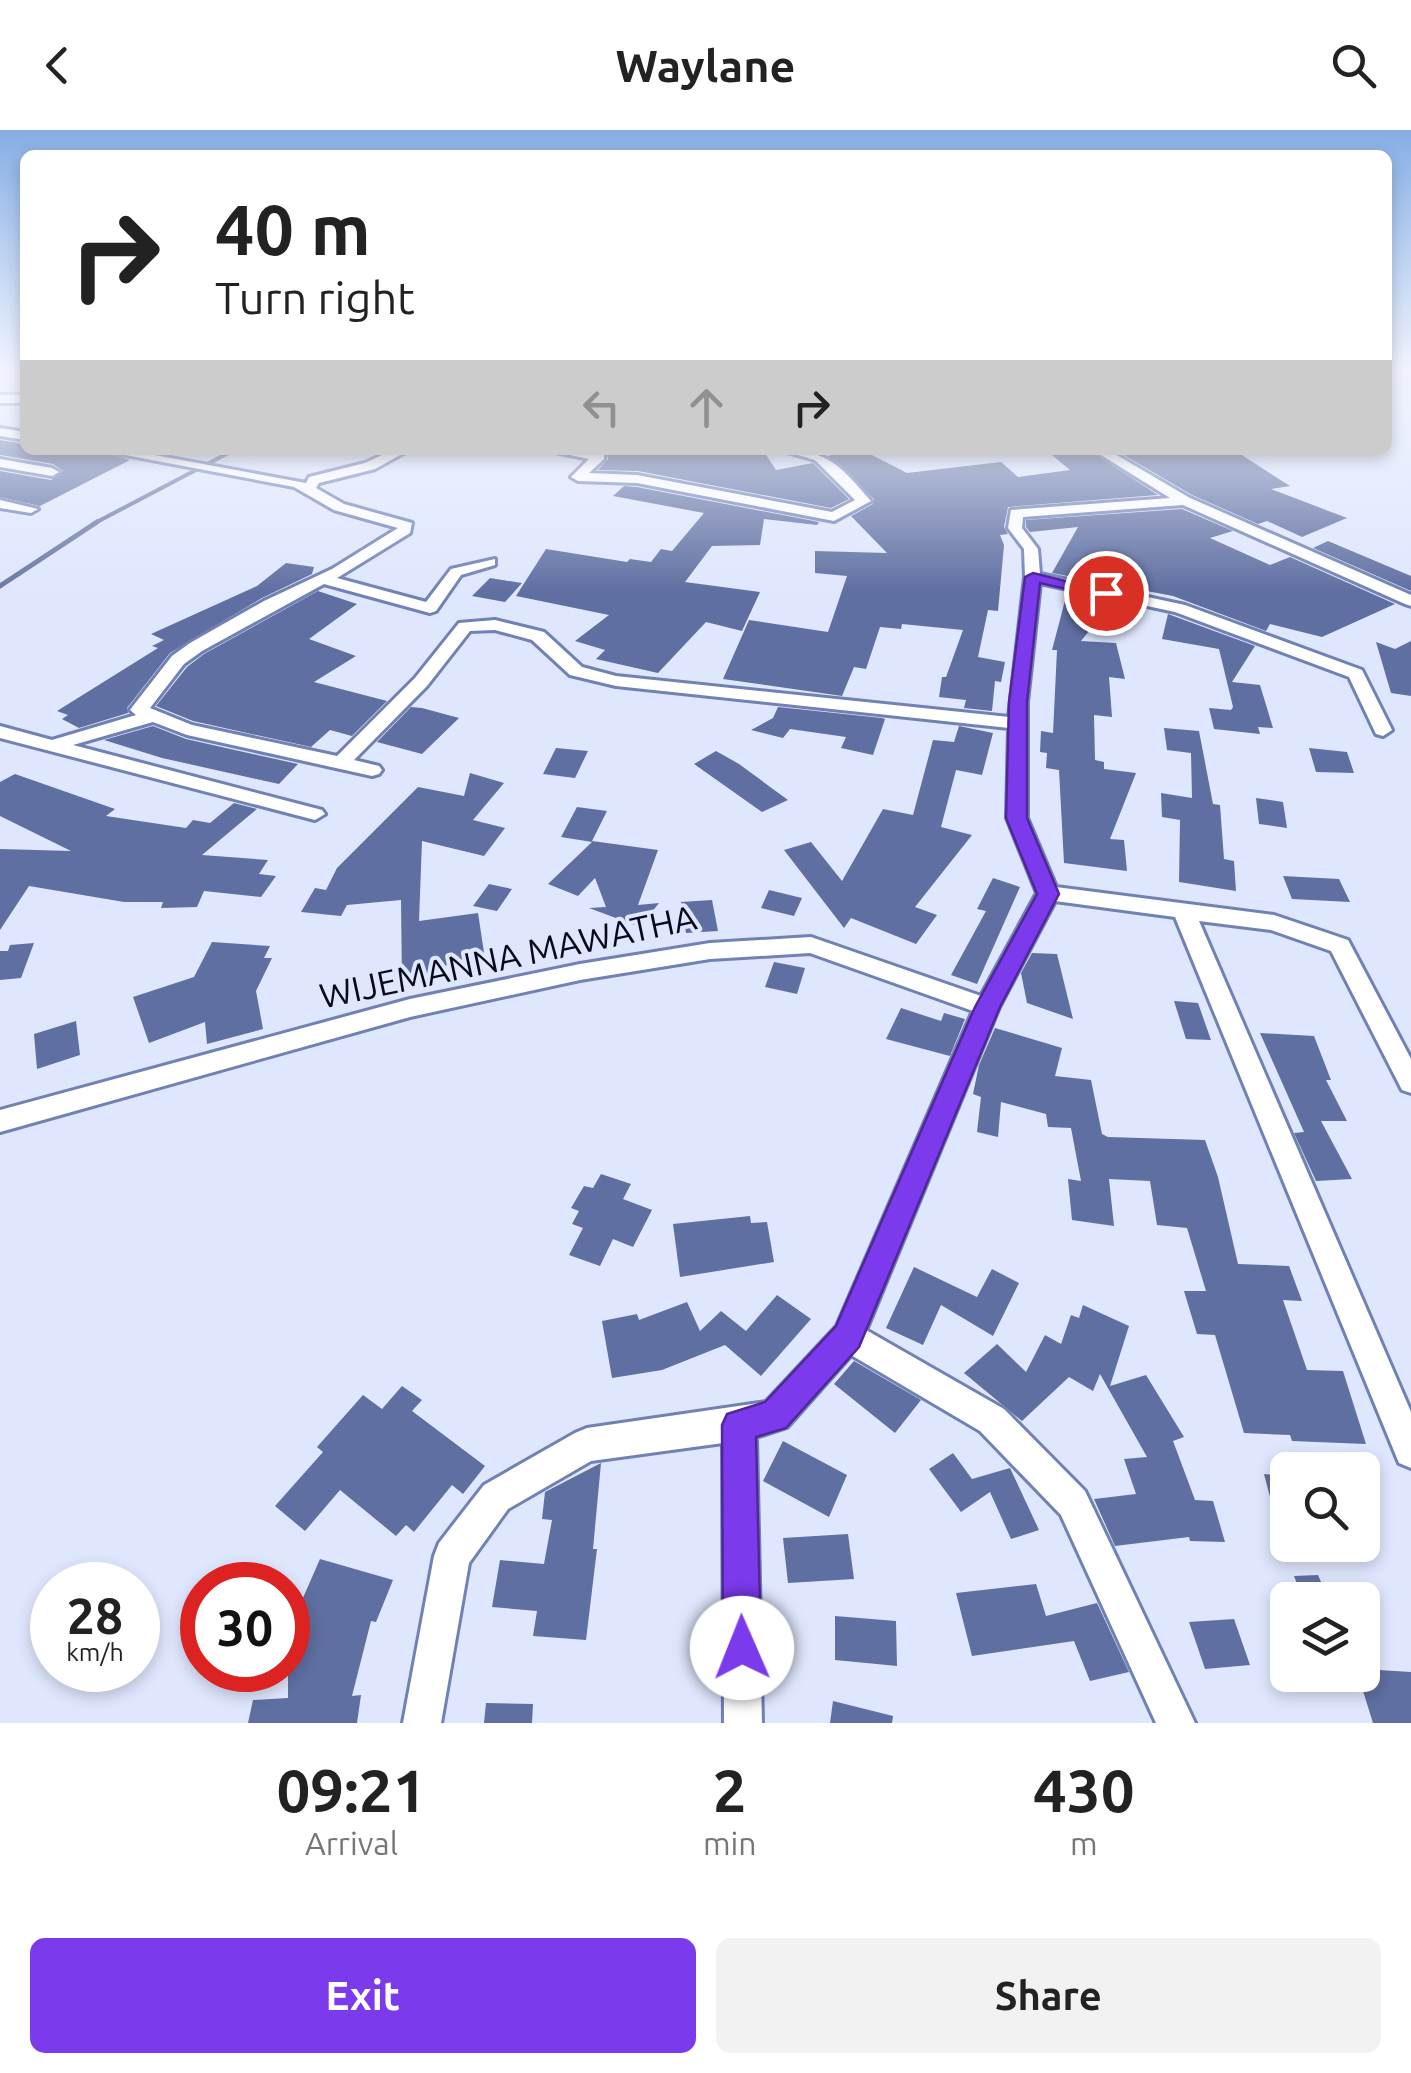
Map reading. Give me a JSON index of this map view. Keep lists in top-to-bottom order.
{
  "streets": {
    "street": ["WIJEMANNA MAWATHA"]
  },
  "page": {
    "header": "Waylane",
    "turn": ["40 m", "Turn right"],
    "speed": "28 km/h",
    "limit": "30",
    "eta": [
      "09:21",
      "Arrival",
      "2",
      "min",
      "430",
      "m"
    ],
    "buttons": ["Exit", "Share"]
  }
}
